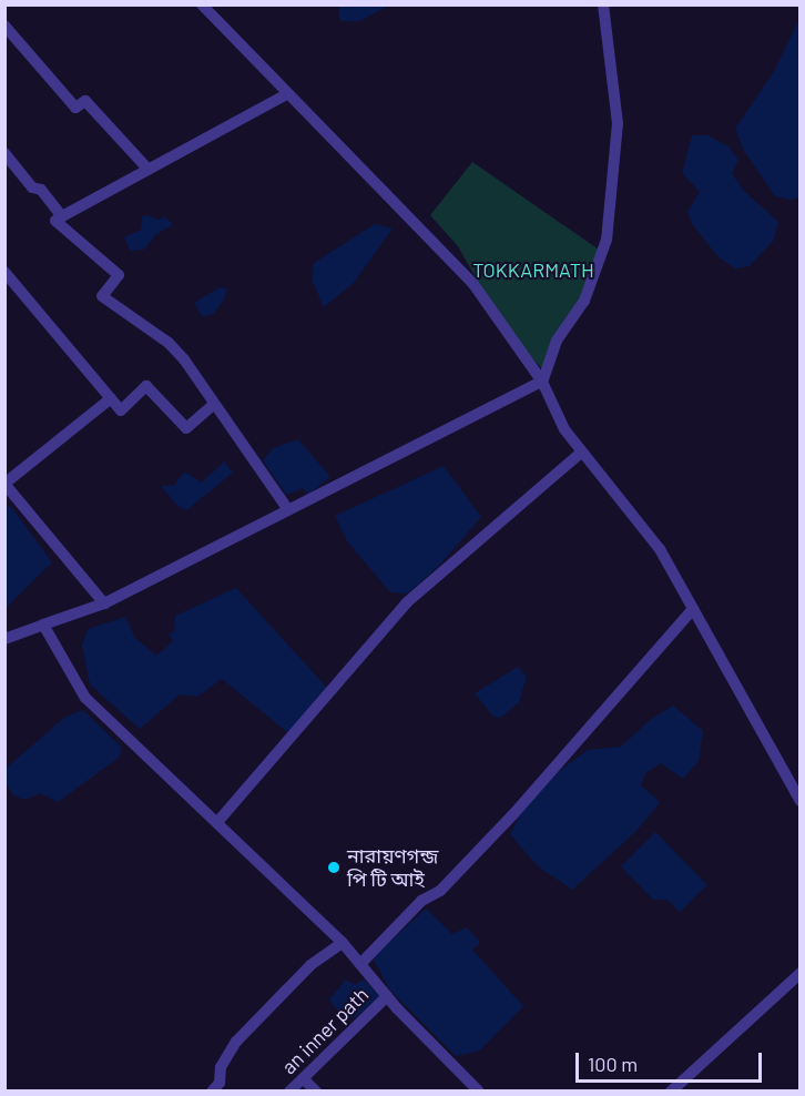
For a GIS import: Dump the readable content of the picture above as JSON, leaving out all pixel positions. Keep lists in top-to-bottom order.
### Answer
{
  "streets": {
    "street": ["an inner path"]
  },
  "parks": ["TOKKARMATH"],
  "places": ["নারায়ণগন্জ পি টি আই"],
  "scale_bar": "100 m"
}
